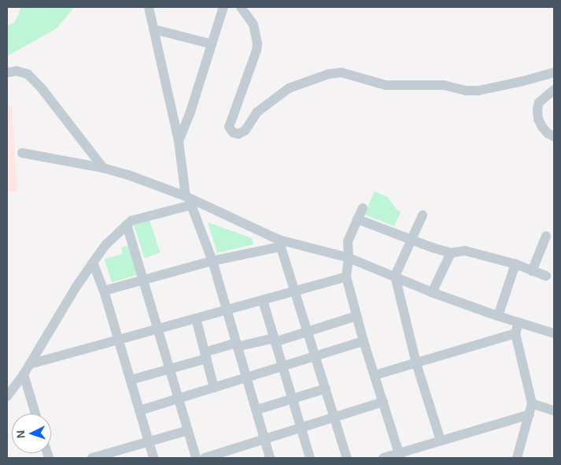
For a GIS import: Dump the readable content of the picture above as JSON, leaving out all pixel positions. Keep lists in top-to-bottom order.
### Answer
{
  "north": "left"
}
